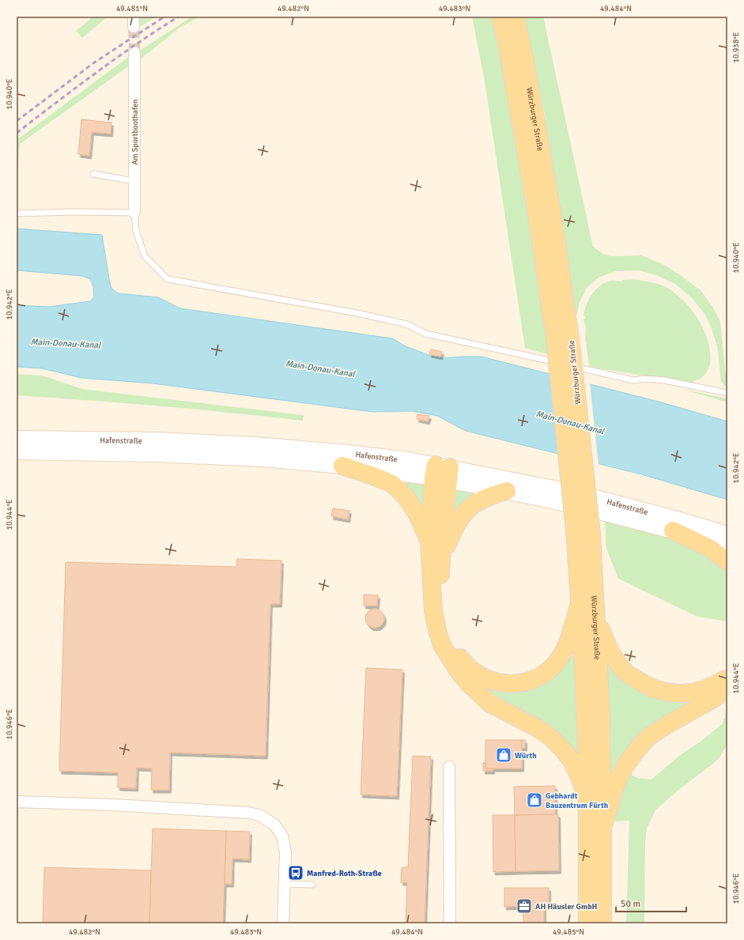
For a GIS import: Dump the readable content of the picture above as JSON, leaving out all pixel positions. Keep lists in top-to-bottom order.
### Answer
{
  "streets": {
    "main road": ["Würzburger Straße", "Hafenstraße"],
    "street": ["Am Sportboothafen"]
  },
  "water": ["Main-Donau-Kanal"],
  "places": {
    "shop": ["Würth", "Gebhardt Bauzentrum Fürth"],
    "bus stop": ["Manfred-Roth-Straße"],
    "office": ["AH Häusler GmbH"]
  },
  "scale_bar": "50 m",
  "coordinates": [
    "49.481°N",
    "49.482°N",
    "49.483°N",
    "49.484°N",
    "10.938°E",
    "10.940°E",
    "10.942°E",
    "10.944°E",
    "10.946°E",
    "49.485°N"
  ]
}
